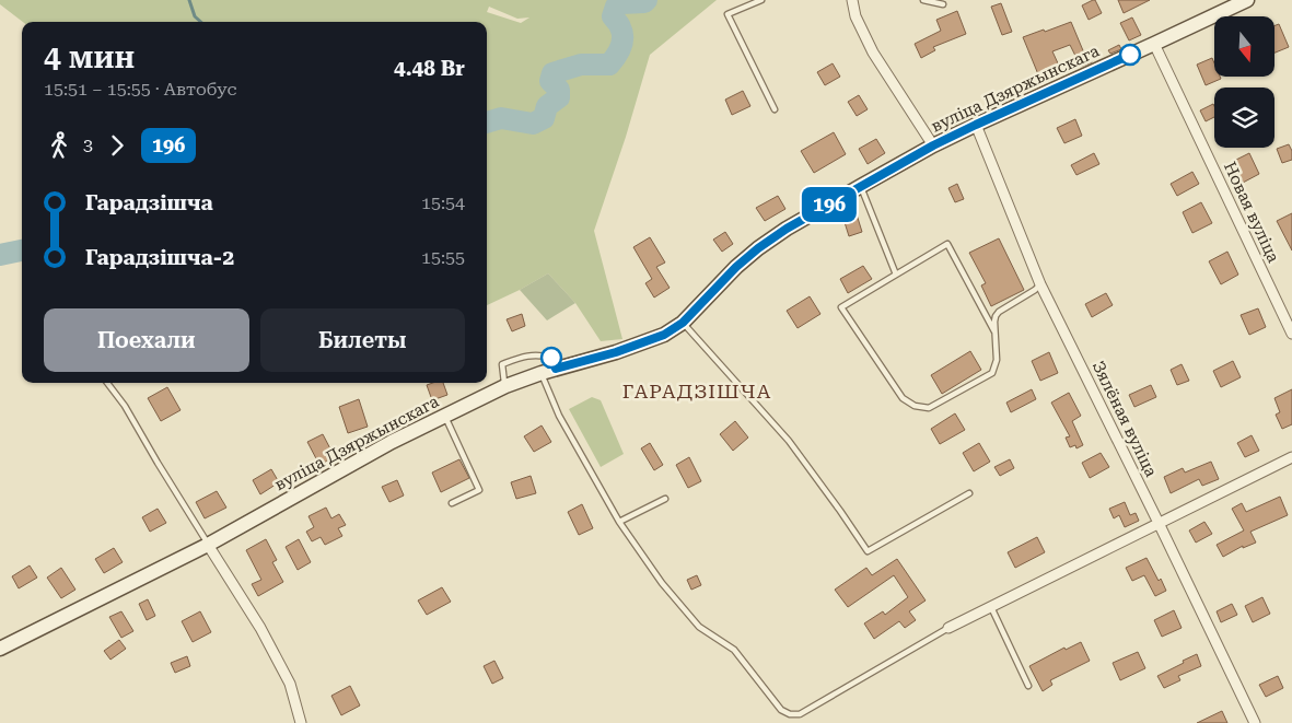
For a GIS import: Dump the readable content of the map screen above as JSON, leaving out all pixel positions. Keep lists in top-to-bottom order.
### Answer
{
  "streets": {
    "street": ["вуліца Дзяржынскага", "Новая вуліца", "Зялёная вуліца"]
  },
  "crossings": [
    ["вуліца Дзяржынскага", "Новая вуліца"],
    ["вуліца Дзяржынскага", "Зялёная вуліца"]
  ],
  "districts": ["ГАРАДЗІШЧА"],
  "lines": ["bus line 196"],
  "north": "bottom",
  "page": {
    "on_map": "196",
    "heading": ["4 мин", "15:51 – 15:55 · Автобус", "4.48 Br"],
    "legs": ["3", "196"],
    "list": [
      {
        "name": "Гарадзішча",
        "value": "15:54"
      },
      {
        "name": "Гарадзішча-2",
        "value": "15:55"
      }
    ],
    "buttons": ["Поехали", "Билеты"]
  }
}
